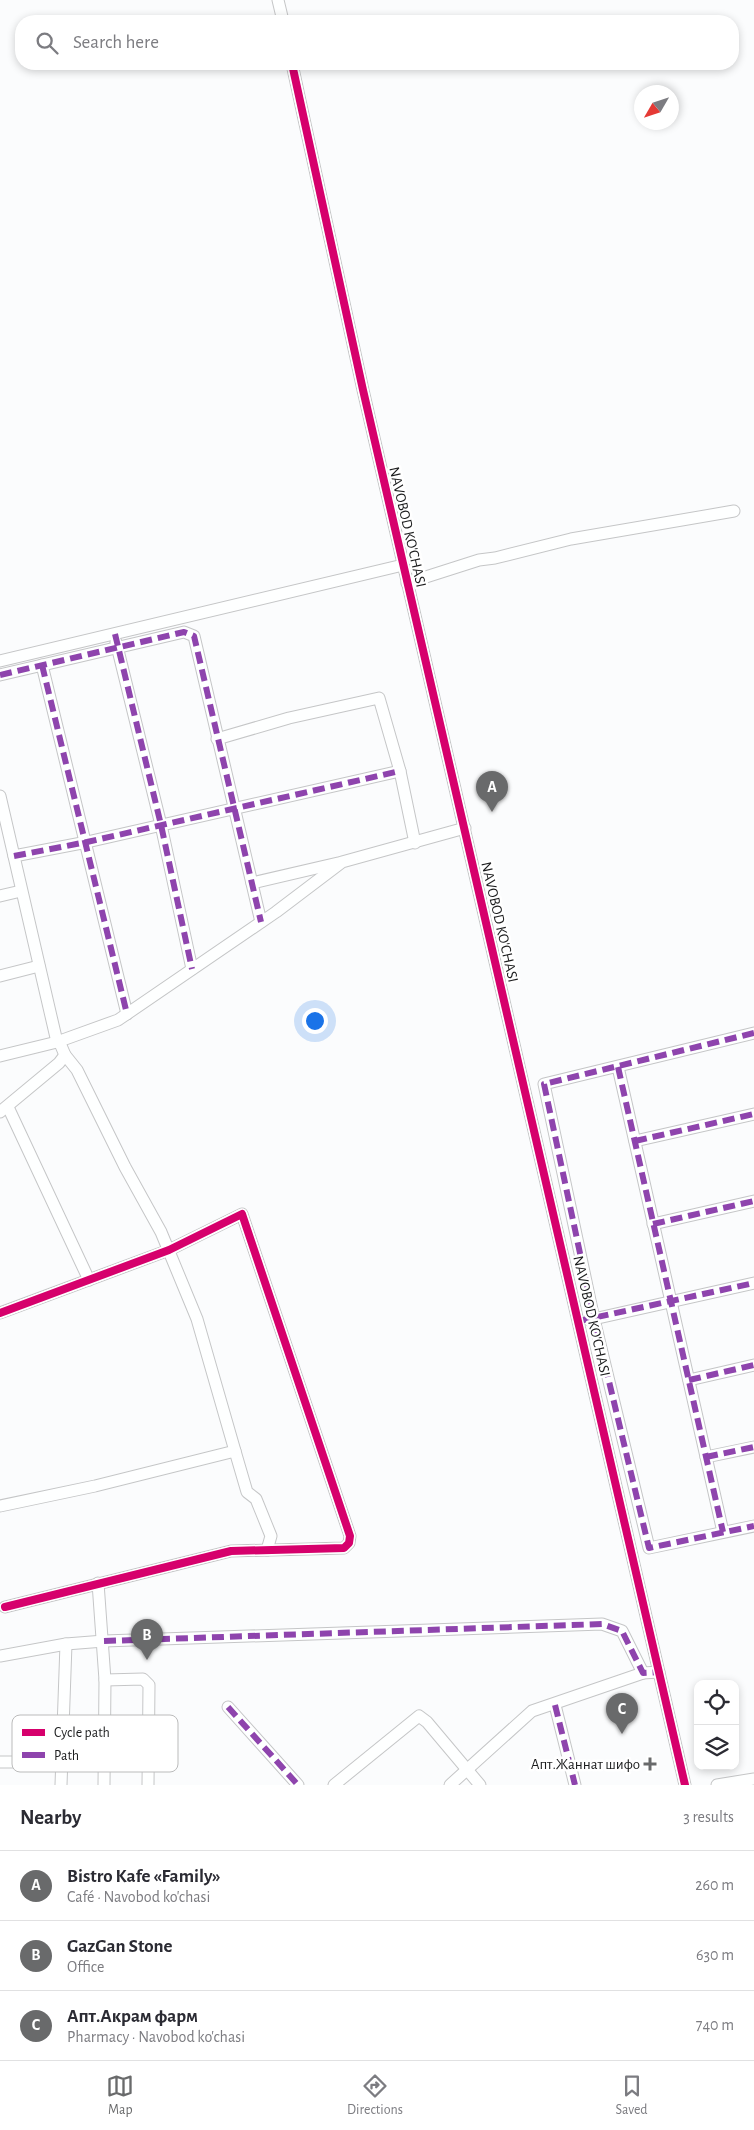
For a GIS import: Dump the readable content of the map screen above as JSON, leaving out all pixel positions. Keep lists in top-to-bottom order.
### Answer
{
  "streets": {
    "street": ["NAVOBOD KO'CHASI"]
  },
  "places": {
    "health": ["Апт.Жаннат шифо"]
  },
  "legend": ["Cycle path", "Path"],
  "north": "bottom left",
  "page": {
    "search": "Search here",
    "pins": ["A", "B", "C"],
    "heading": ["Nearby", "3 results"],
    "list": [
      {
        "mark": "A",
        "name": "Bistro Kafe «Family»",
        "note": "Café · Navobod ko'chasi",
        "value": "260 m"
      },
      {
        "mark": "B",
        "name": "GazGan Stone",
        "note": "Office",
        "value": "630 m"
      },
      {
        "mark": "C",
        "name": "Апт.Акрам фарм",
        "note": "Pharmacy · Navobod ko'chasi",
        "value": "740 m"
      }
    ],
    "nav": ["Map", "Directions", "Saved"]
  }
}
